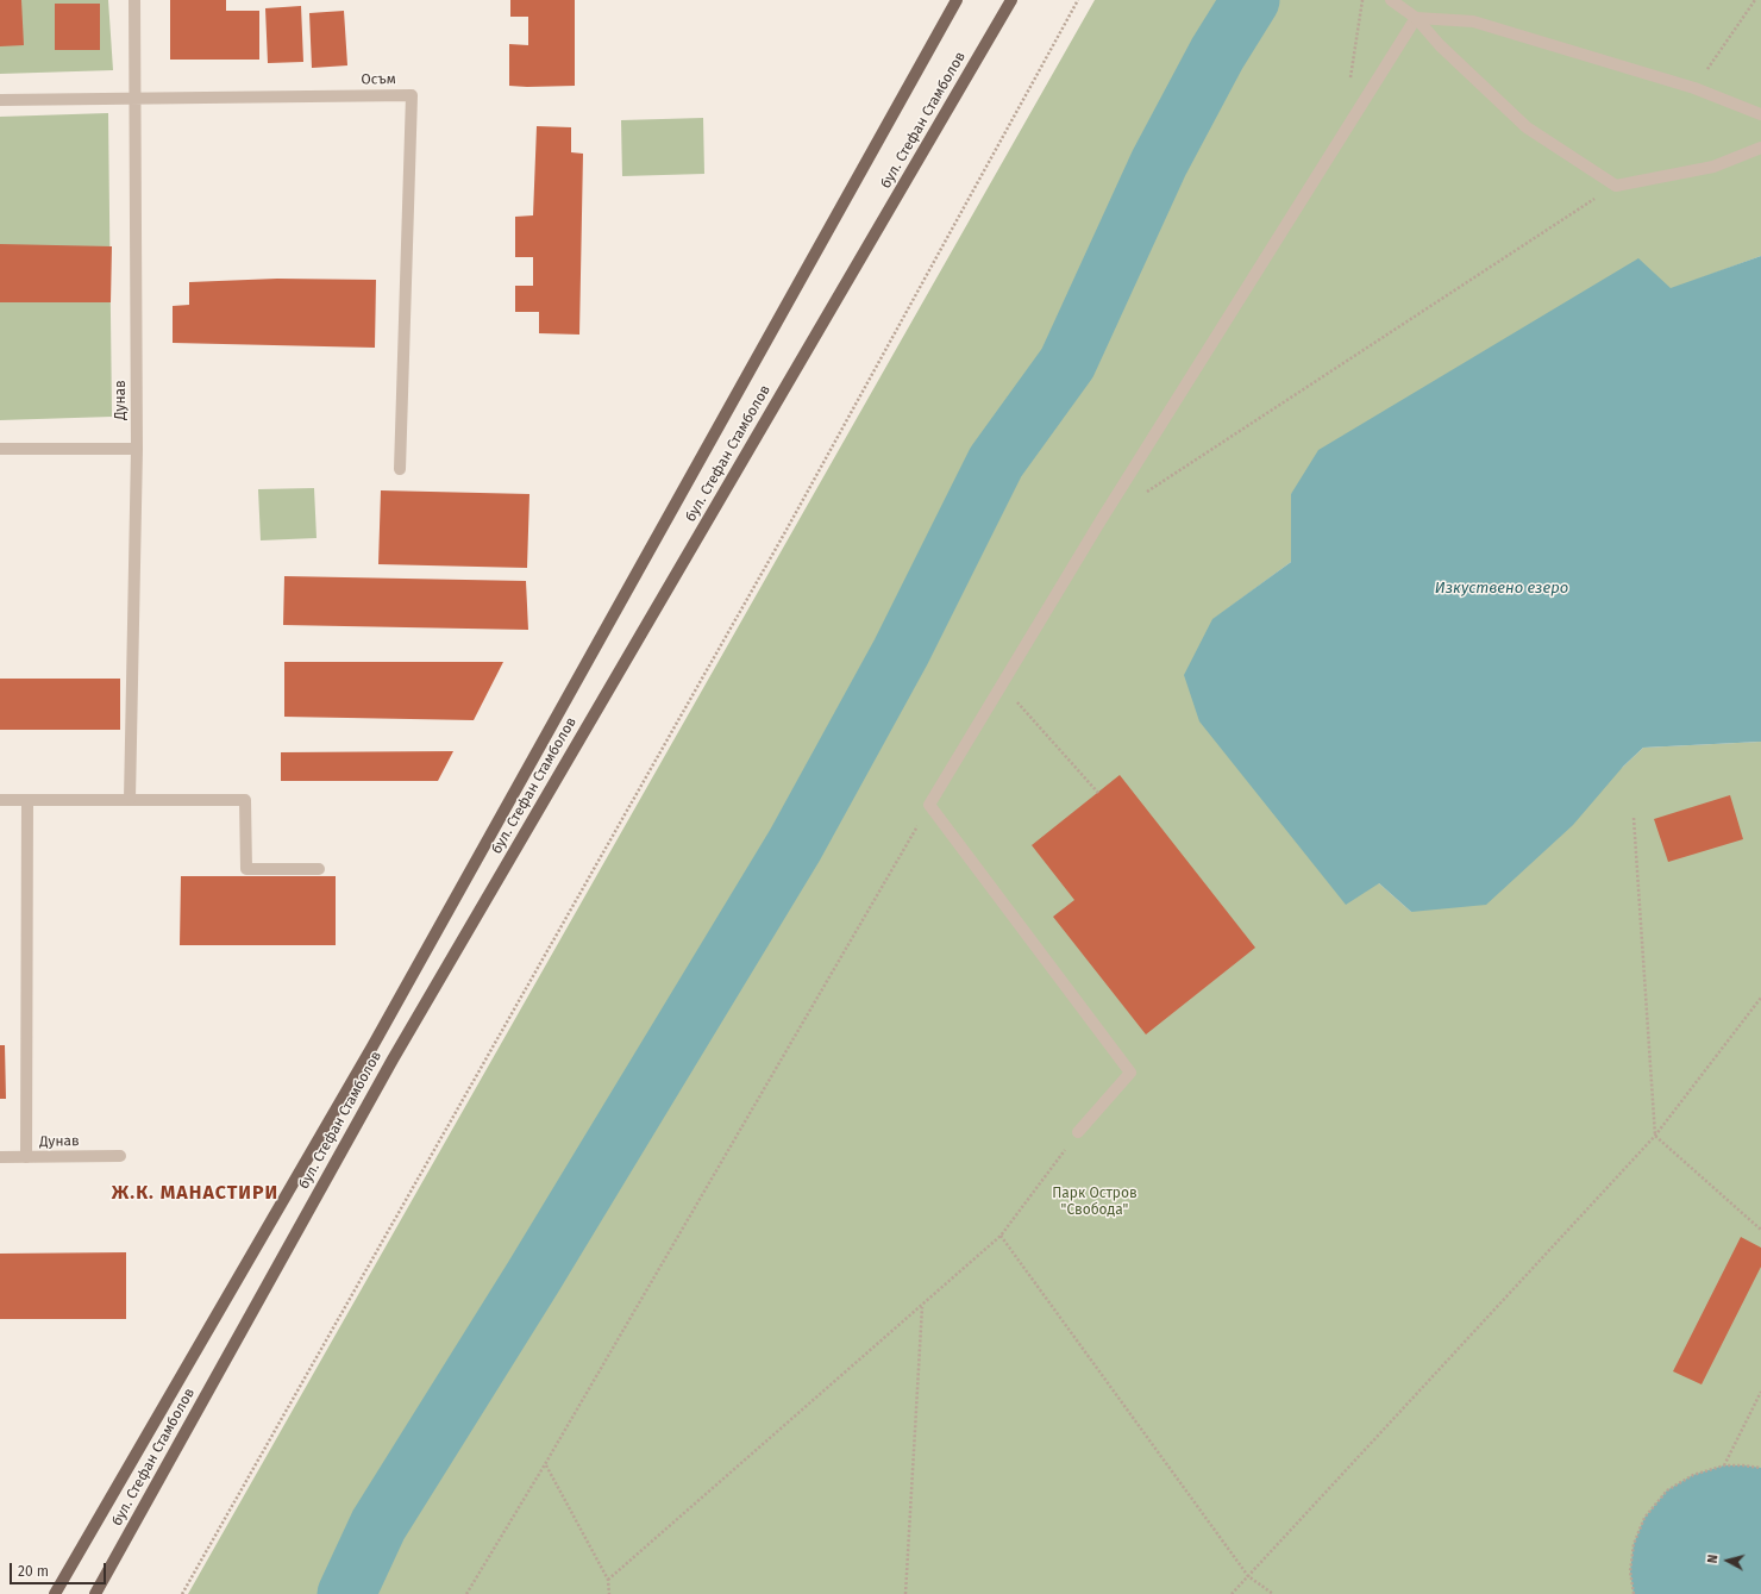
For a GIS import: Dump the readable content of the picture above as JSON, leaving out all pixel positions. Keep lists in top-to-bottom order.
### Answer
{
  "streets": {
    "main road": ["бул. Стефан Стамболов"],
    "street": ["Осъм", "Дунав"]
  },
  "crossings": [
    ["Осъм", "Дунав"]
  ],
  "districts": ["Ж.К. МАНАСТИРИ"],
  "water": ["Изкуствено езеро"],
  "parks": ["Парк Остров \"Свобода\""],
  "scale_bar": "20 m",
  "north": "left"
}
